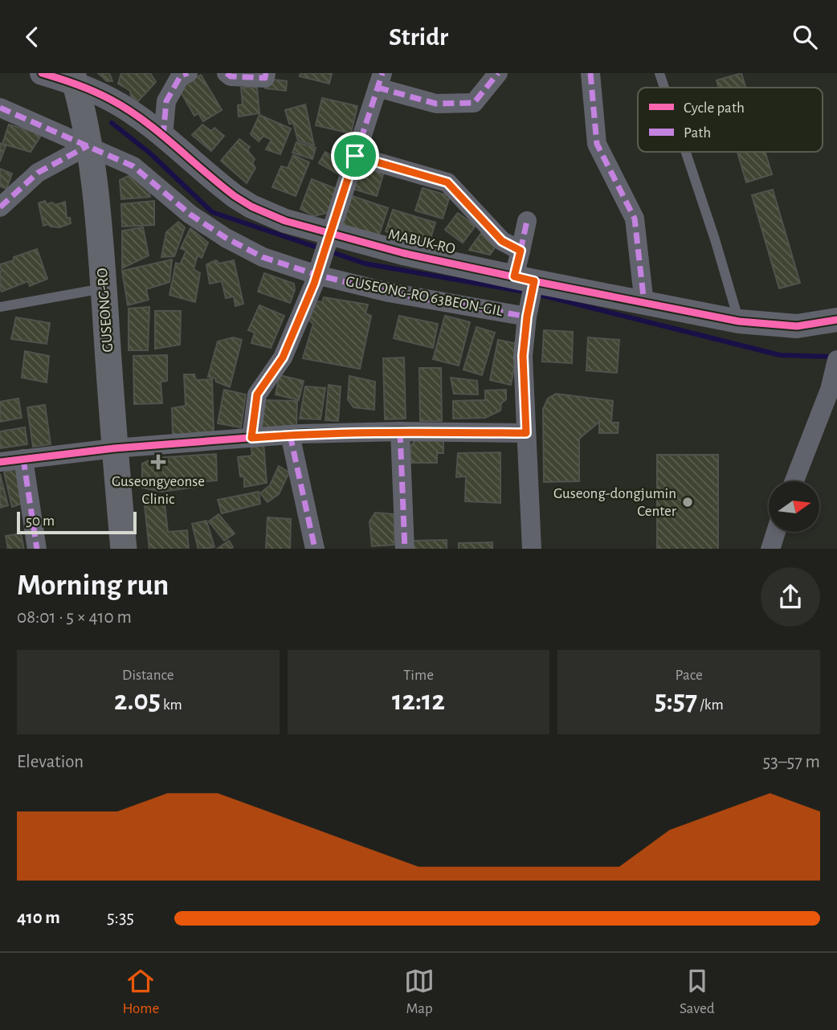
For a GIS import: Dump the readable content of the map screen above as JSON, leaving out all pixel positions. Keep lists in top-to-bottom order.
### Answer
{
  "streets": {
    "main road": ["GUSEONG-RO"],
    "street": ["MABUK-RO", "GUSEONG-RO 63BEON-GIL"]
  },
  "crossings": [
    ["MABUK-RO", "GUSEONG-RO"],
    ["GUSEONG-RO 63BEON-GIL", "GUSEONG-RO"]
  ],
  "places": {
    "health": ["Guseongyeonse Clinic"],
    "other": ["Guseong-dongjumin Center"]
  },
  "legend": ["Cycle path", "Path"],
  "scale_bar": "50 m",
  "north": "right",
  "page": {
    "header": "Stridr",
    "scale": "50 m",
    "heading": ["Morning run", "08:01 · 5 × 410 m"],
    "stats": [
      ["Distance", "2.05 km"],
      ["Time", "12:12"],
      ["Pace", "5:57 /km"]
    ],
    "chart": ["Elevation", "53–57 m"],
    "list": [
      {
        "name": "410 m",
        "note": "5:35"
      }
    ],
    "tabs": ["Home", "Map", "Saved"]
  }
}
